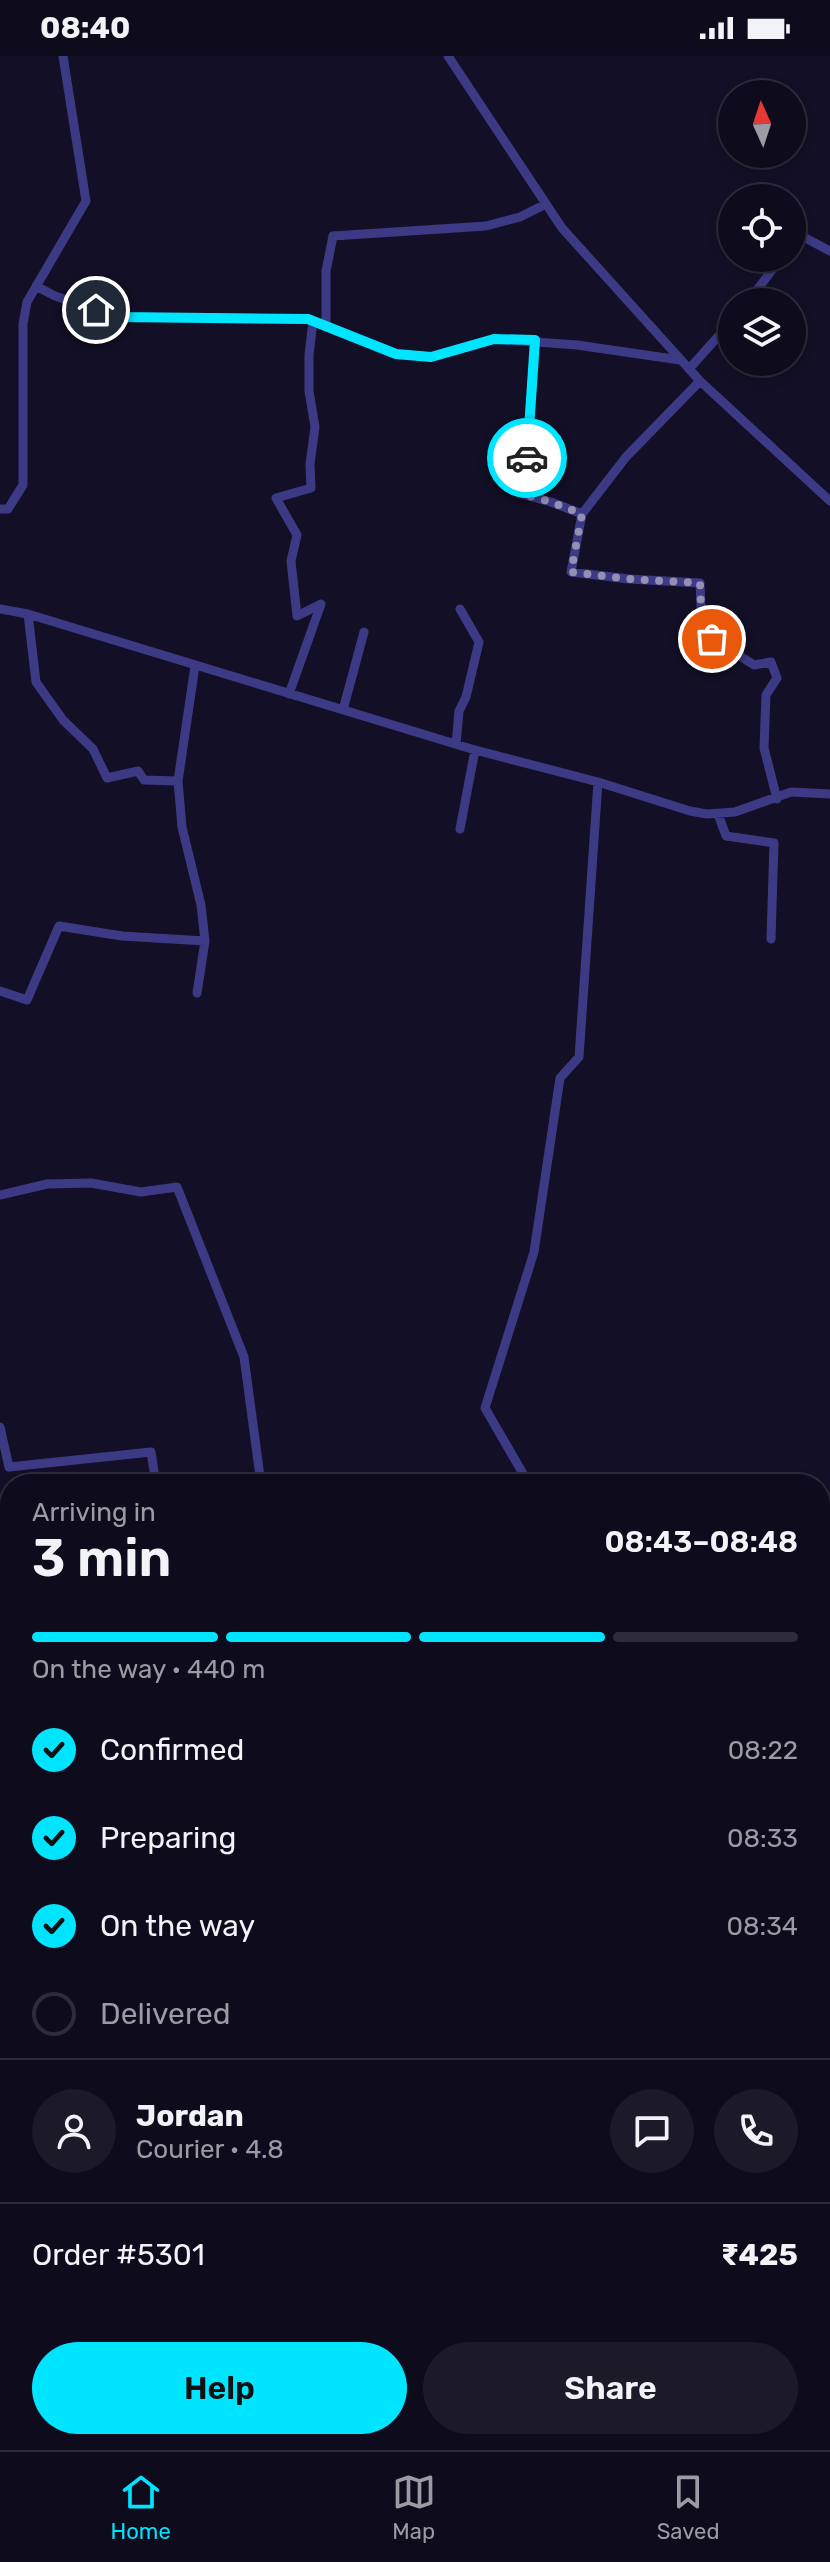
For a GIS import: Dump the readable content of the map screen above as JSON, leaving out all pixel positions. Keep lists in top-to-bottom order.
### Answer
{
  "north": "top",
  "page": {
    "status": "08:40",
    "heading": ["3 min", "Arriving in", "08:43–08:48"],
    "panel": [
      "Jordan",
      "Courier · 4.8",
      "Order #5301",
      "₹425"
    ],
    "bar": "On the way · 440 m",
    "list": [
      ["Confirmed", "08:22"],
      ["Preparing", "08:33"],
      ["On the way", "08:34"],
      "Delivered"
    ],
    "buttons": ["Help", "Share"],
    "tabs": ["Home", "Map", "Saved"]
  }
}
